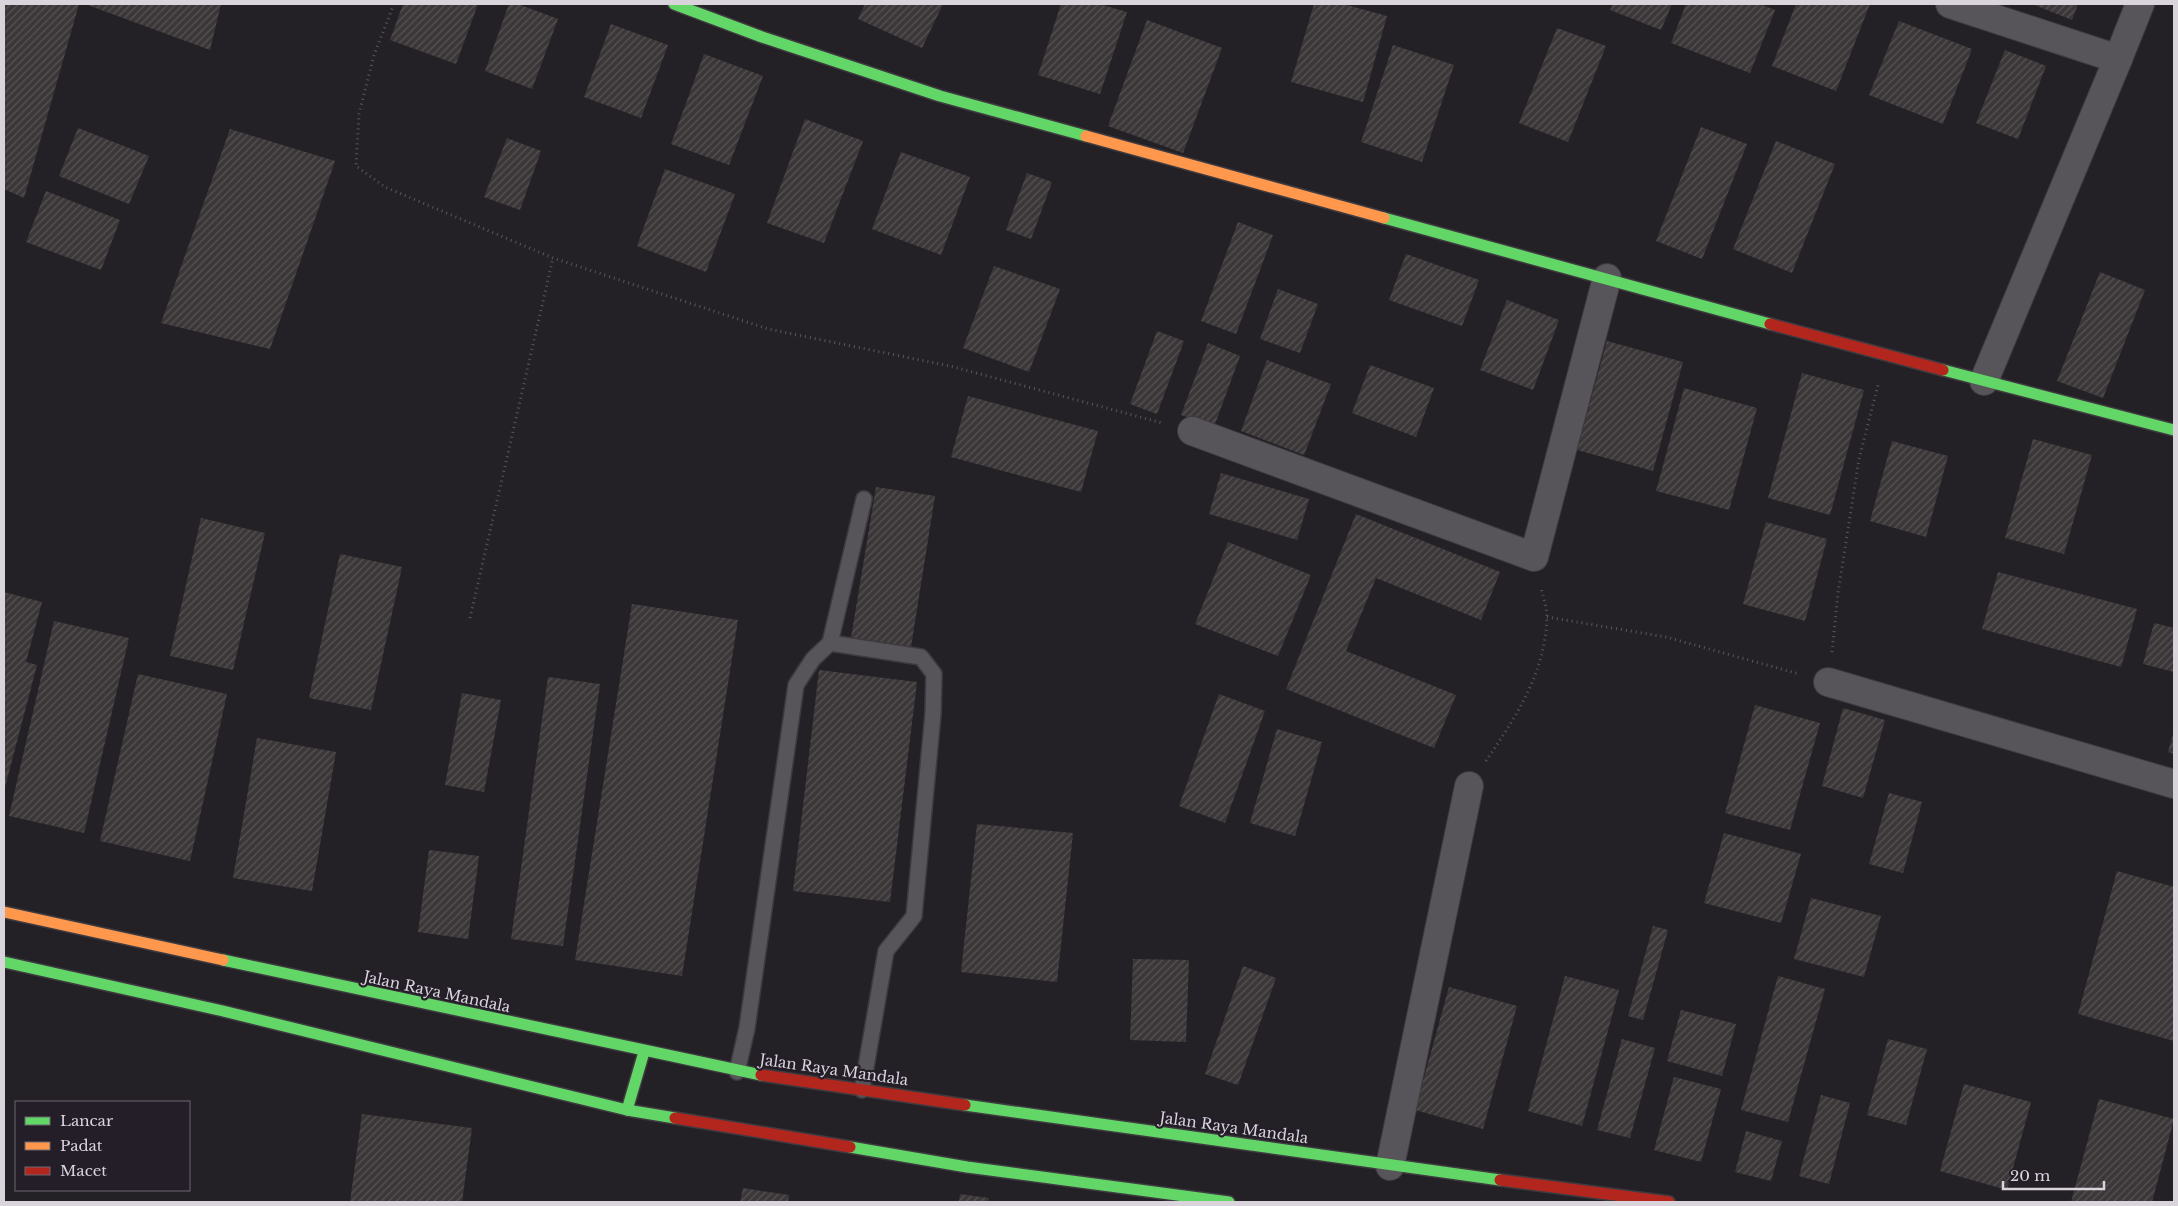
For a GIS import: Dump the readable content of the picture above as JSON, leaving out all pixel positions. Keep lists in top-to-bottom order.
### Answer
{
  "streets": {
    "main road": ["Jalan Raya Mandala"]
  },
  "legend": ["Lancar", "Padat", "Macet"],
  "scale_bar": "20 m"
}
